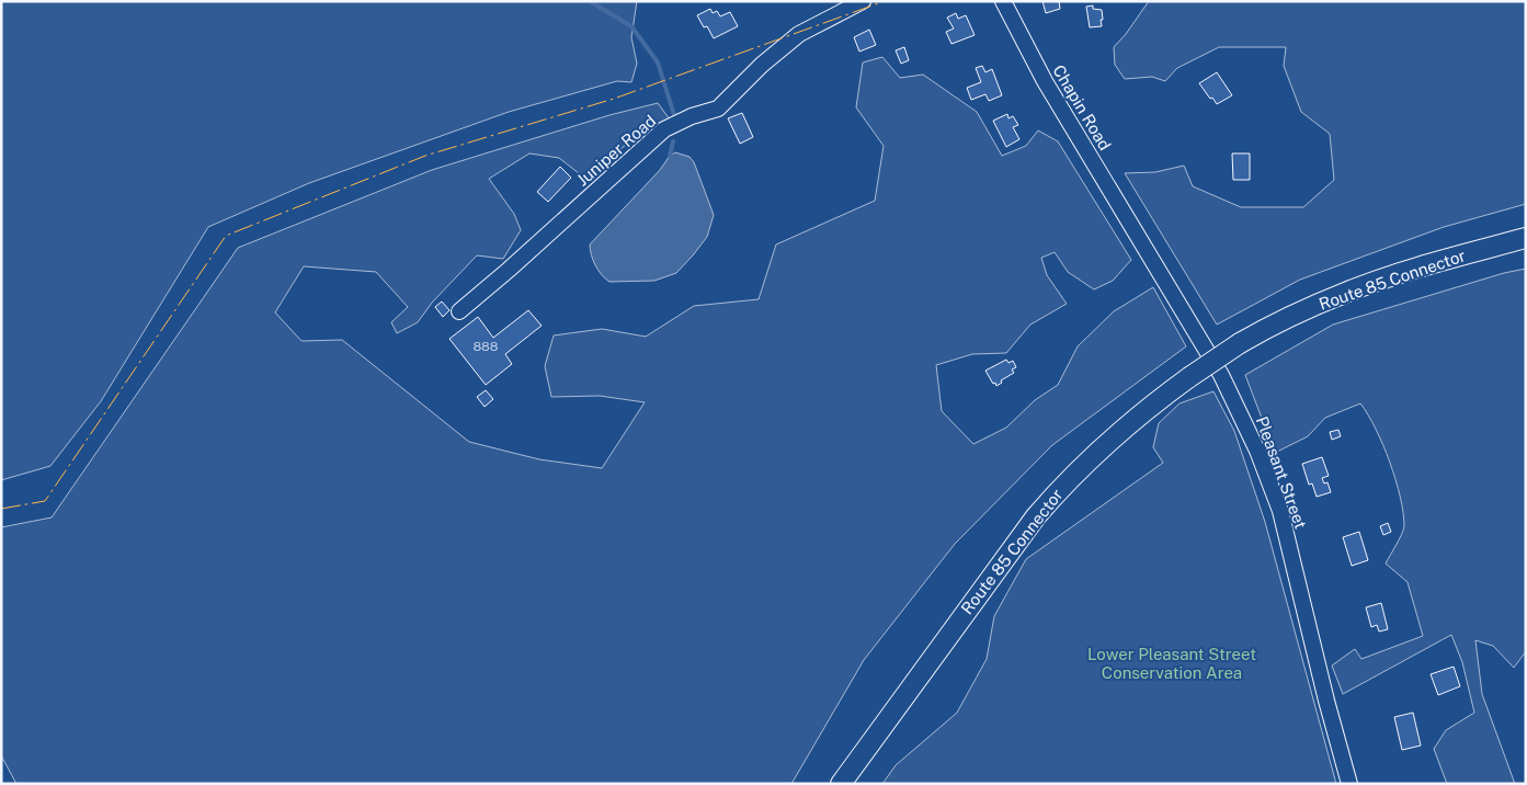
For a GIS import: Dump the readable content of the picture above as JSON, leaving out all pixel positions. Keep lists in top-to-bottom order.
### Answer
{
  "streets": {
    "main road": ["Route 85 Connector"],
    "street": ["Chapin Road", "Juniper Road", "Pleasant Street"]
  },
  "crossings": [
    ["Chapin Road", "Pleasant Street"]
  ],
  "parks": ["Lower Pleasant Street Conservation Area"],
  "house_numbers": ["888"]
}
